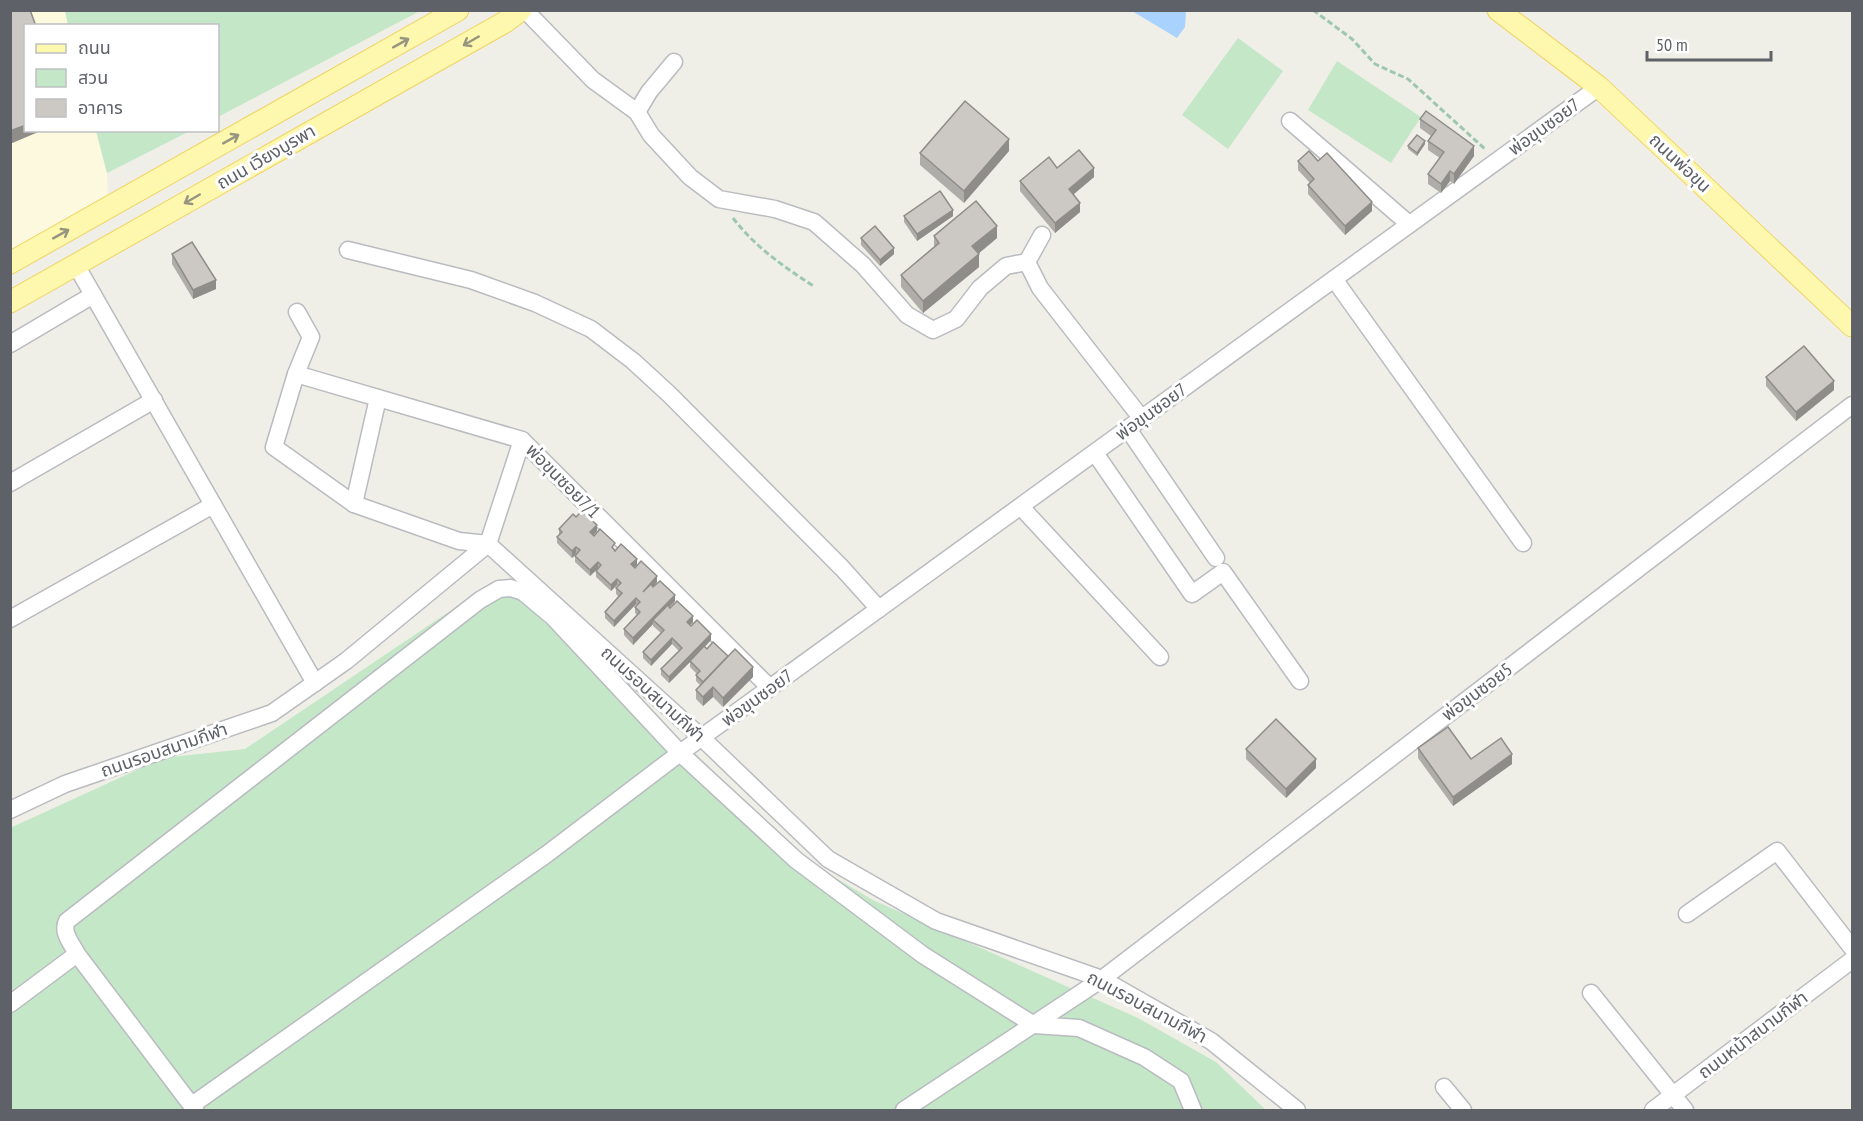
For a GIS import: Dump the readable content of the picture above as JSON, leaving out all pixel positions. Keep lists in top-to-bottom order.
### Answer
{
  "streets": {
    "main road": ["ถนน เวียงบูรพา", "ถนนพ่อขุน"],
    "street": [
      "พ่อขุนซอย7",
      "พ่อขุนซอย7/1",
      "พ่อขุนซอย5",
      "ถนนรอบสนามกีฬา",
      "ถนนหน้าสนามกีฬา"
    ]
  },
  "crossings": [
    ["พ่อขุนซอย7", "ถนนพ่อขุน"],
    ["พ่อขุนซอย7", "พ่อขุนซอย7/1"],
    ["พ่อขุนซอย7", "ถนนรอบสนามกีฬา"],
    ["พ่อขุนซอย5", "ถนนรอบสนามกีฬา"]
  ],
  "legend": ["ถนน", "สวน", "อาคาร"],
  "scale_bar": "50 m"
}
